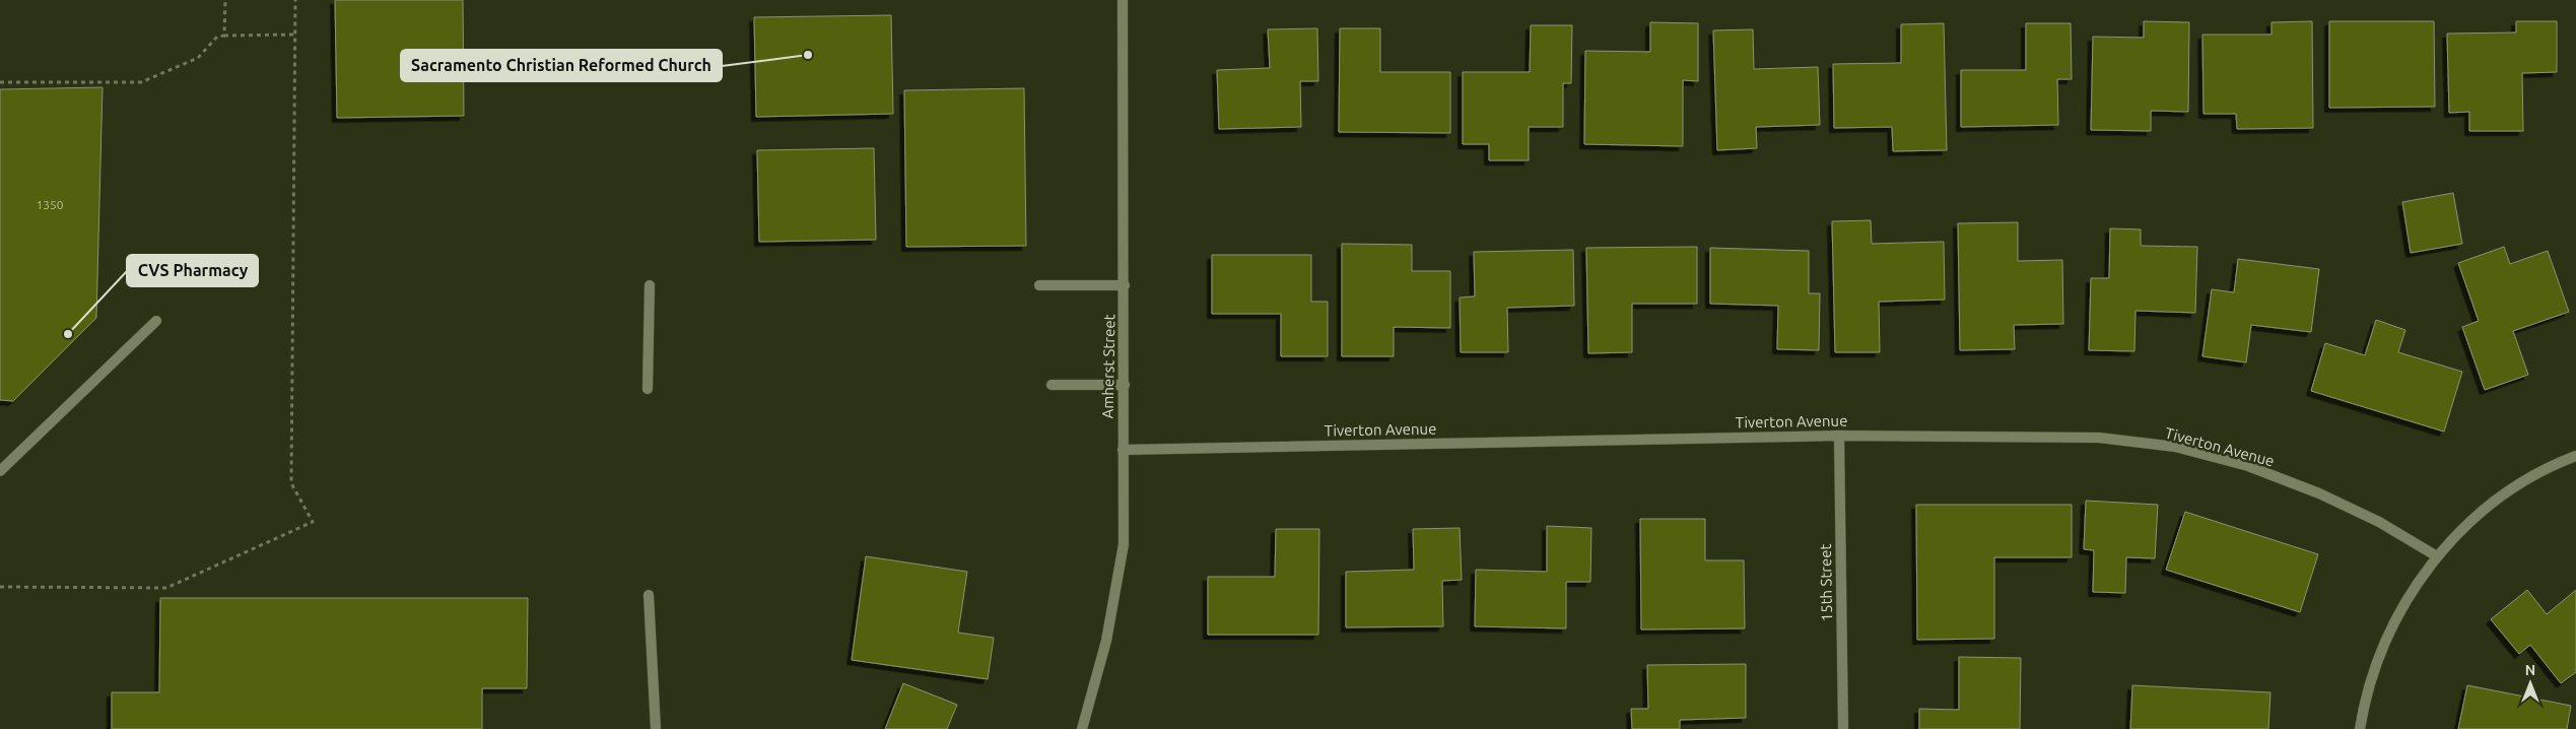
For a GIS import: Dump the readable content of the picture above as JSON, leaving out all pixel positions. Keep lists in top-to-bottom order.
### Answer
{
  "streets": {
    "street": ["Amherst Street", "Tiverton Avenue", "15th Street"]
  },
  "crossings": [
    ["Amherst Street", "Tiverton Avenue"],
    ["Tiverton Avenue", "15th Street"]
  ],
  "places": ["Sacramento Christian Reformed Church", "CVS Pharmacy"],
  "house_numbers": ["1350"],
  "north": "top"
}
